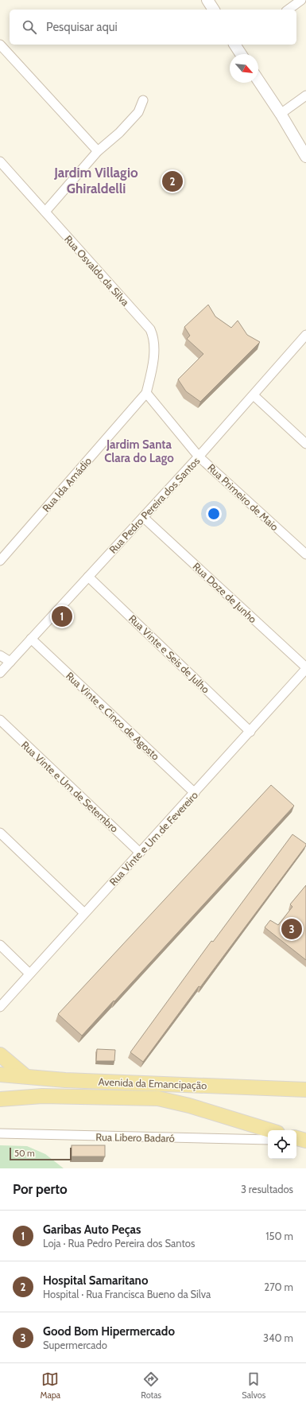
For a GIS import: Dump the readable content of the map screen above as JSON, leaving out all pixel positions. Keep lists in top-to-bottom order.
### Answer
{
  "streets": {
    "main road": ["Avenida da Emancipação"],
    "street": [
      "Rua Osvaldo da Silva",
      "Rua Ida Amádio",
      "Rua Primeiro de Maio",
      "Rua Pedro Pereira dos Santos",
      "Rua Doze de Junho",
      "Rua Vinte e Seis de Julho",
      "Rua Vinte e Cinco de Agosto",
      "Rua Vinte e Um de Setembro",
      "Rua Vinte e Um de Fevereiro",
      "Rua Libero Badaró"
    ]
  },
  "crossings": [
    ["Rua Osvaldo da Silva", "Rua Ida Amádio"],
    ["Rua Osvaldo da Silva", "Rua Primeiro de Maio"],
    ["Rua Ida Amádio", "Rua Primeiro de Maio"],
    ["Rua Primeiro de Maio", "Rua Pedro Pereira dos Santos"],
    ["Rua Pedro Pereira dos Santos", "Rua Doze de Junho"],
    ["Rua Pedro Pereira dos Santos", "Rua Vinte e Seis de Julho"],
    ["Rua Pedro Pereira dos Santos", "Rua Vinte e Cinco de Agosto"],
    ["Rua Doze de Junho", "Rua Vinte e Um de Fevereiro"],
    ["Rua Vinte e Seis de Julho", "Rua Vinte e Um de Fevereiro"],
    ["Rua Vinte e Cinco de Agosto", "Rua Vinte e Um de Fevereiro"],
    ["Rua Vinte e Um de Setembro", "Rua Vinte e Um de Fevereiro"]
  ],
  "districts": ["Jardim Villagio Ghiraldelli", "Jardim Santa Clara do Lago"],
  "scale_bar": "50 m",
  "north": "bottom right",
  "page": {
    "search": "Pesquisar aqui",
    "pins": ["2", "1", "3"],
    "scale": "50 m",
    "heading": ["Por perto", "3 resultados"],
    "list": [
      {
        "mark": "1",
        "name": "Garibas Auto Peças",
        "note": "Loja · Rua Pedro Pereira dos Santos",
        "value": "150 m"
      },
      {
        "mark": "2",
        "name": "Hospital Samaritano",
        "note": "Hospital · Rua Francisca Bueno da Silva",
        "value": "270 m"
      },
      {
        "mark": "3",
        "name": "Good Bom Hipermercado",
        "note": "Supermercado",
        "value": "340 m"
      }
    ],
    "nav": ["Mapa", "Rotas", "Salvos"]
  }
}
